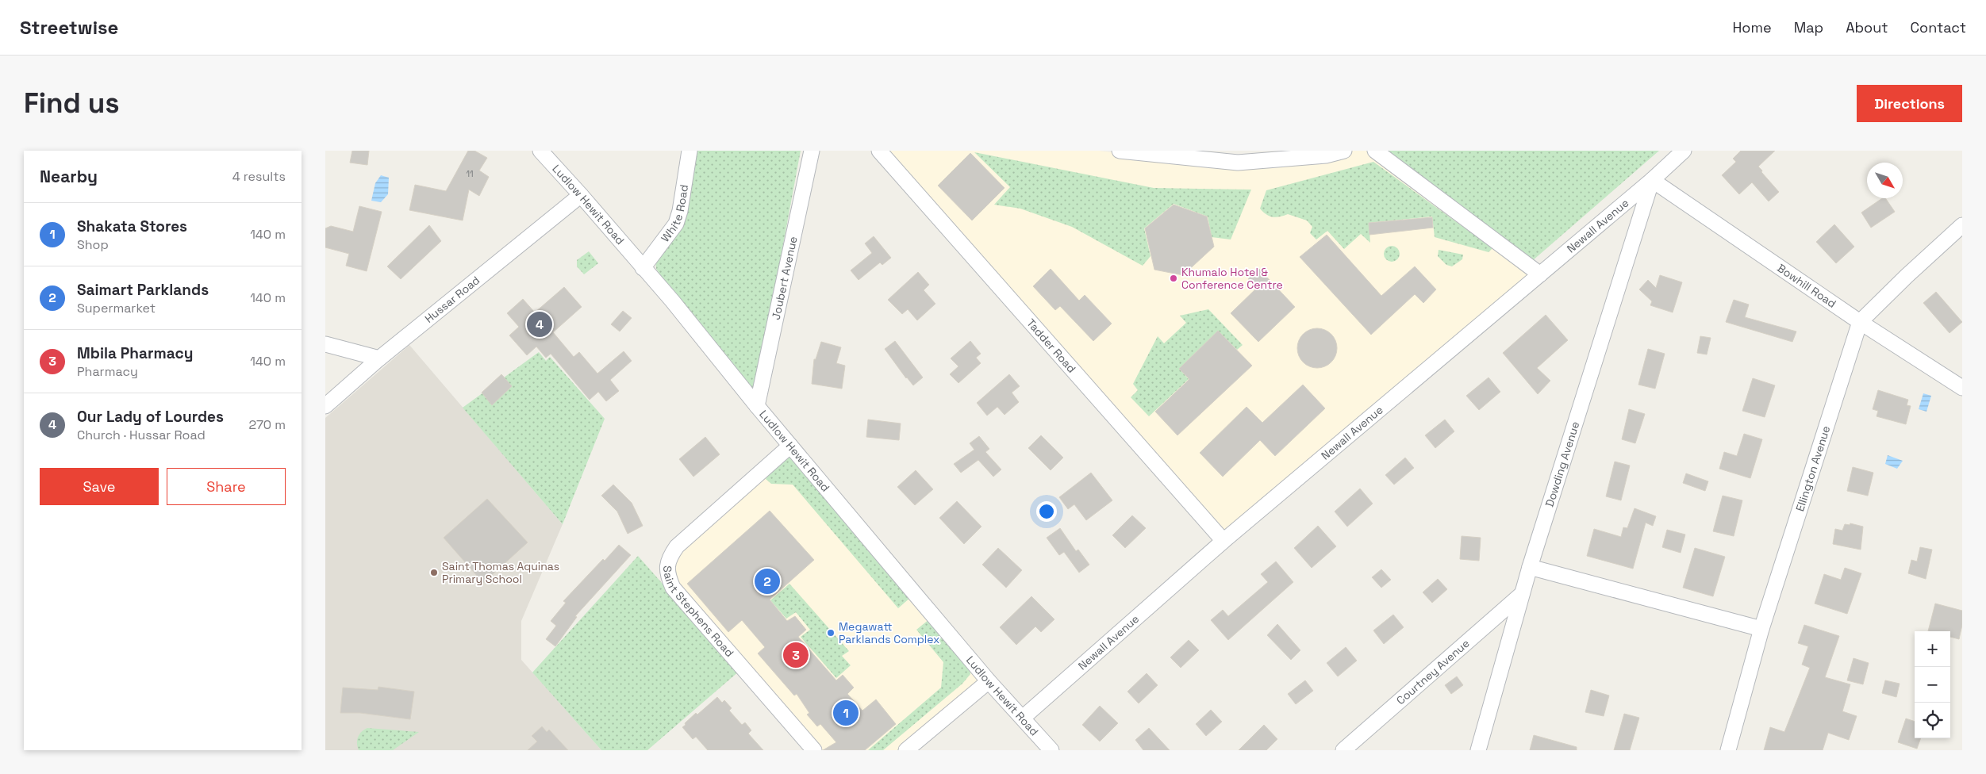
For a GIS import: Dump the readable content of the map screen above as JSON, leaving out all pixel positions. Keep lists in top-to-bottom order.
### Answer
{
  "streets": {
    "street": [
      "Ludlow Hewit Road",
      "White Road",
      "Newall Avenue",
      "Joubert Avenue",
      "Bowhill Road",
      "Hussar Road",
      "Tadder Road",
      "Dowding Avenue",
      "Ellington Avenue",
      "Saint Stephens Road",
      "Courtney Avenue"
    ]
  },
  "crossings": [
    ["Ludlow Hewit Road", "White Road"],
    ["Ludlow Hewit Road", "Newall Avenue"],
    ["Ludlow Hewit Road", "Joubert Avenue"],
    ["Ludlow Hewit Road", "Hussar Road"],
    ["Ludlow Hewit Road", "Saint Stephens Road"],
    ["Newall Avenue", "Bowhill Road"],
    ["Newall Avenue", "Tadder Road"],
    ["Newall Avenue", "Dowding Avenue"],
    ["Bowhill Road", "Dowding Avenue"],
    ["Bowhill Road", "Ellington Avenue"],
    ["Dowding Avenue", "Courtney Avenue"]
  ],
  "places": ["Khumalo Hotel & Conference Centre", "Saint Thomas Aquinas Primary School", "Megawatt Parklands Complex"],
  "house_numbers": ["11"],
  "north": "bottom right",
  "page": {
    "header": "Streetwise",
    "nav": [
      "Home",
      "Map",
      "About",
      "Contact"
    ],
    "buttons": [
      "Directions",
      ["Save", "Share"]
    ],
    "title": "Find us",
    "heading": ["Nearby", "4 results"],
    "list": [
      {
        "mark": "1",
        "name": "Shakata Stores",
        "note": "Shop",
        "value": "140 m"
      },
      {
        "mark": "2",
        "name": "Saimart Parklands",
        "note": "Supermarket",
        "value": "140 m"
      },
      {
        "mark": "3",
        "name": "Mbila Pharmacy",
        "note": "Pharmacy",
        "value": "140 m"
      },
      {
        "mark": "4",
        "name": "Our Lady of Lourdes",
        "note": "Church · Hussar Road",
        "value": "270 m"
      }
    ],
    "pins": [
      "4",
      "2",
      "3",
      "1"
    ],
    "map_buttons": ["+", "−"]
  }
}
